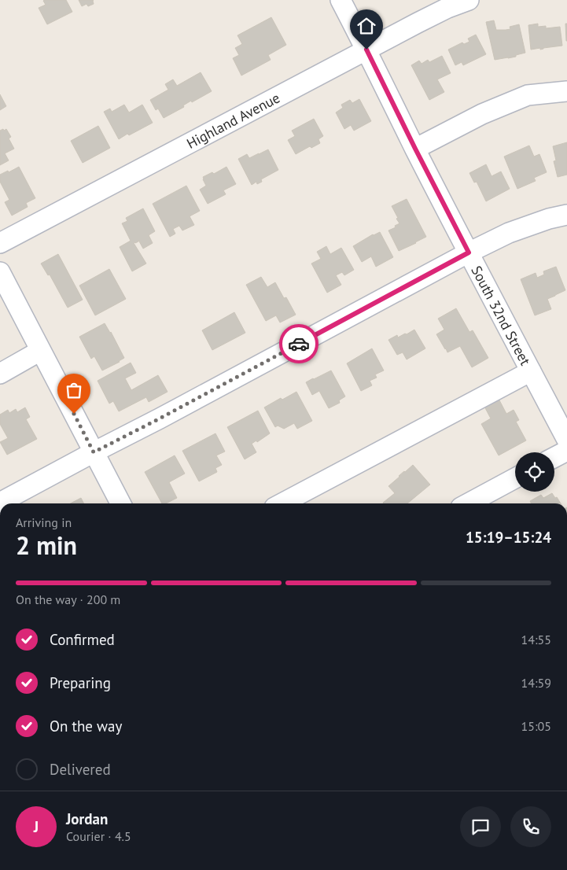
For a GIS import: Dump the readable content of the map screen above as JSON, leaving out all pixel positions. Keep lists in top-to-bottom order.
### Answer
{
  "streets": {
    "street": ["Highland Avenue", "South 32nd Street"]
  },
  "crossings": [
    ["Highland Avenue", "South 32nd Street"]
  ],
  "page": {
    "heading": ["2 min", "Arriving in", "15:19–15:24"],
    "panel": ["Jordan", "Courier · 4.5"],
    "bar": "On the way · 200 m",
    "list": [
      ["Confirmed", "14:55"],
      ["Preparing", "14:59"],
      ["On the way", "15:05"],
      "Delivered"
    ],
    "round": "J"
  }
}
